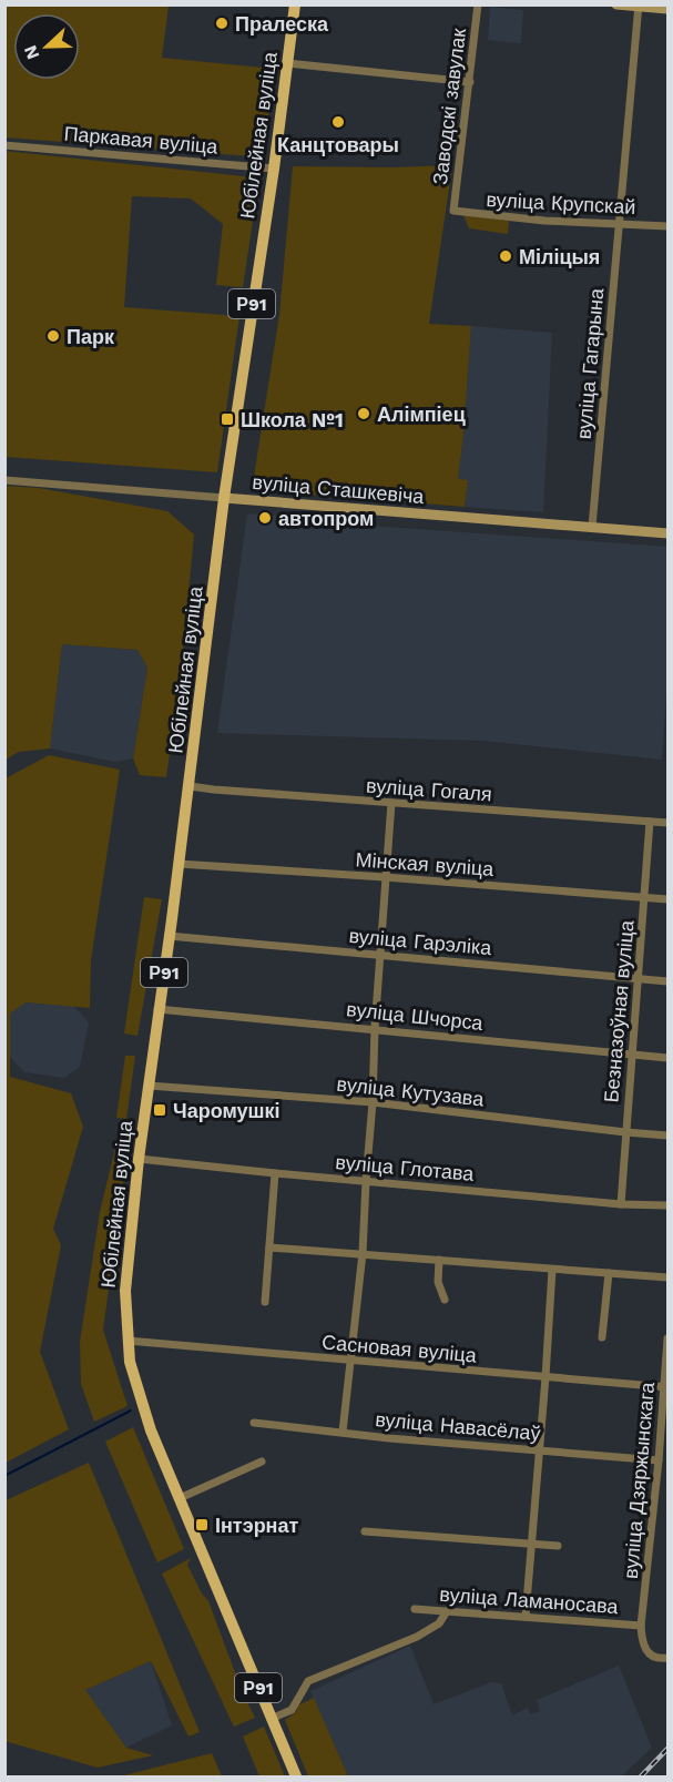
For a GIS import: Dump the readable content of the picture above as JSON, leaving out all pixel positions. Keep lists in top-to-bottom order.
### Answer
{
  "streets": {
    "main road": ["Юбілейная вуліца", "Р91", "вуліца Сташкевіча"],
    "street": [
      "Заводскі завулак",
      "Паркавая вуліца",
      "вуліца Крупскай",
      "вуліца Гагарына",
      "вуліца Гогаля",
      "Мінская вуліца",
      "вуліца Гарэліка",
      "Безназоўная вуліца",
      "вуліца Шчорса",
      "вуліца Кутузава",
      "вуліца Глотава",
      "Сасновая вуліца",
      "вуліца Навасёлаў",
      "вуліца Дзяржынскага",
      "вуліца Ламаносава"
    ]
  },
  "crossings": [
    ["Заводскі завулак", "вуліца Крупскай"],
    ["Юбілейная вуліца", "Паркавая вуліца"],
    ["Юбілейная вуліца", "Р91"],
    ["Юбілейная вуліца", "вуліца Сташкевіча"],
    ["Юбілейная вуліца", "вуліца Гогаля"],
    ["Юбілейная вуліца", "Мінская вуліца"],
    ["Юбілейная вуліца", "вуліца Гарэліка"],
    ["Юбілейная вуліца", "вуліца Шчорса"],
    ["Юбілейная вуліца", "вуліца Кутузава"],
    ["Юбілейная вуліца", "вуліца Глотава"],
    ["Юбілейная вуліца", "Сасновая вуліца"],
    ["вуліца Крупскай", "вуліца Гагарына"],
    ["Р91", "Сасновая вуліца"],
    ["вуліца Гагарына", "вуліца Сташкевіча"],
    ["вуліца Гогаля", "Безназоўная вуліца"],
    ["Мінская вуліца", "Безназоўная вуліца"],
    ["вуліца Гарэліка", "Безназоўная вуліца"],
    ["Безназоўная вуліца", "вуліца Шчорса"],
    ["Безназоўная вуліца", "вуліца Кутузава"],
    ["Безназоўная вуліца", "вуліца Глотава"],
    ["Сасновая вуліца", "вуліца Дзяржынскага"],
    ["вуліца Навасёлаў", "вуліца Дзяржынскага"],
    ["вуліца Дзяржынскага", "вуліца Ламаносава"]
  ],
  "places": {
    "other": [
      "Пралеска",
      "Канцтовары",
      "Міліцыя",
      "Парк",
      "Алімпіец",
      "автопром"
    ],
    "transit": ["Школа №1", "Чаромушкі", "Інтэрнат"]
  },
  "north": "left"
}
